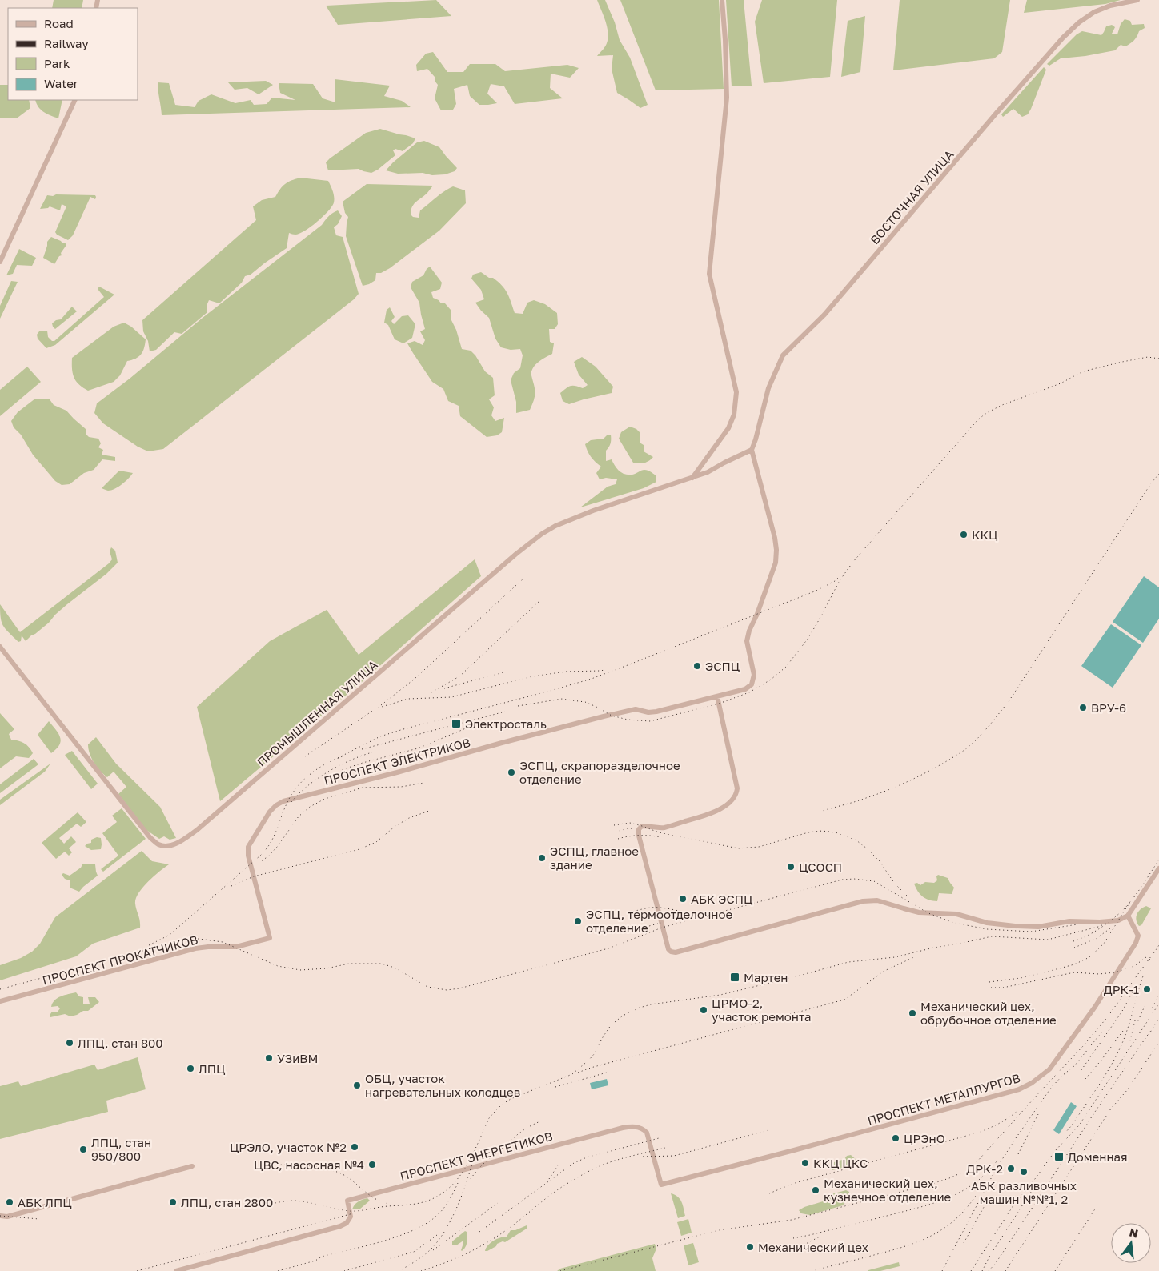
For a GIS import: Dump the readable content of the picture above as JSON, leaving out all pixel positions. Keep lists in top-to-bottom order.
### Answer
{
  "streets": {
    "street": [
      "ВОСТОЧНАЯ УЛИЦА",
      "ПРОМЫШЛЕННАЯ УЛИЦА",
      "ПРОСПЕКТ ЭЛЕКТРИКОВ",
      "ПРОСПЕКТ ПРОКАТЧИКОВ",
      "ПРОСПЕКТ МЕТАЛЛУРГОВ",
      "ПРОСПЕКТ ЭНЕРГЕТИКОВ"
    ]
  },
  "crossings": [
    ["ВОСТОЧНАЯ УЛИЦА", "ПРОМЫШЛЕННАЯ УЛИЦА"],
    ["ВОСТОЧНАЯ УЛИЦА", "ПРОСПЕКТ ЭЛЕКТРИКОВ"],
    ["ПРОМЫШЛЕННАЯ УЛИЦА", "ПРОСПЕКТ ЭЛЕКТРИКОВ"],
    ["ПРОСПЕКТ ЭЛЕКТРИКОВ", "ПРОСПЕКТ ПРОКАТЧИКОВ"],
    ["ПРОСПЕКТ МЕТАЛЛУРГОВ", "ПРОСПЕКТ ЭНЕРГЕТИКОВ"]
  ],
  "places": {
    "other": [
      "ККЦ",
      "ЭСПЦ",
      "ВРУ-6",
      "ЭСПЦ, скрапоразделочное отделение",
      "ЭСПЦ, главное здание",
      "ЦСОСП",
      "АБК ЭСПЦ",
      "ЭСПЦ, термоотделочное отделение",
      "ДРК-1",
      "ЦРМО-2, участок ремонта",
      "Механический цех, обрубочное отделение",
      "ЛПЦ, стан 800",
      "УЗиВМ",
      "ЛПЦ",
      "ОБЦ, участок нагревательных колодцев",
      "ЦРЭнО",
      "ЦРЭлО, участок №2",
      "ЛПЦ, стан 950/800",
      "ККЦ ЦКС",
      "ЦВС, насосная №4",
      "ДРК-2",
      "АБК разливочных машин №№1, 2",
      "Механический цех, кузнечное отделение",
      "АБК ЛПЦ",
      "ЛПЦ, стан 2800",
      "Механический цех"
    ],
    "transit": ["Электросталь", "Мартен", "Доменная"]
  },
  "legend": [
    "Road",
    "Railway",
    "Park",
    "Water"
  ],
  "north": "top"
}
